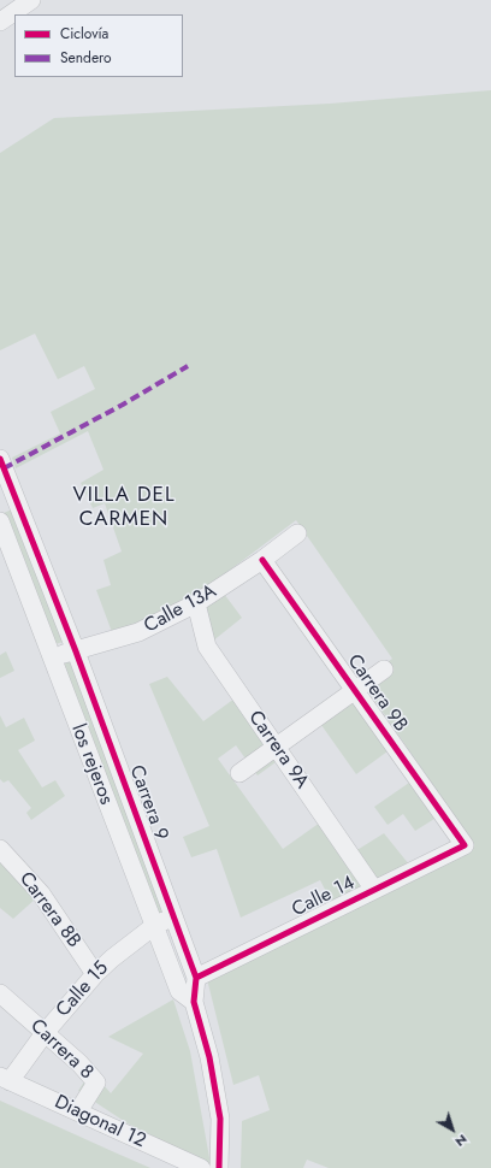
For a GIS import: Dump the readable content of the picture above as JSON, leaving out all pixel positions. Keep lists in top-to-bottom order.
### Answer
{
  "streets": {
    "street": [
      "Calle 13A",
      "Carrera 9B",
      "Carrera 9A",
      "los rejeros",
      "Carrera 9",
      "Calle 14",
      "Carrera 8B",
      "Calle 15",
      "Carrera 8",
      "Diagonal 12"
    ]
  },
  "crossings": [
    ["Calle 13A", "Carrera 9B"],
    ["Calle 13A", "Carrera 9A"],
    ["Calle 13A", "los rejeros"],
    ["Calle 13A", "Carrera 9"],
    ["Carrera 9B", "Calle 14"],
    ["Carrera 9A", "Calle 14"],
    ["los rejeros", "Carrera 9"],
    ["los rejeros", "Calle 15"],
    ["Carrera 9", "Calle 14"],
    ["Carrera 9", "Calle 15"],
    ["Carrera 8B", "Calle 15"],
    ["Calle 15", "Carrera 8"],
    ["Calle 15", "Diagonal 12"],
    ["Carrera 8", "Diagonal 12"]
  ],
  "districts": ["VILLA DEL CARMEN"],
  "legend": ["Ciclovía", "Sendero"],
  "north": "bottom right"
}
